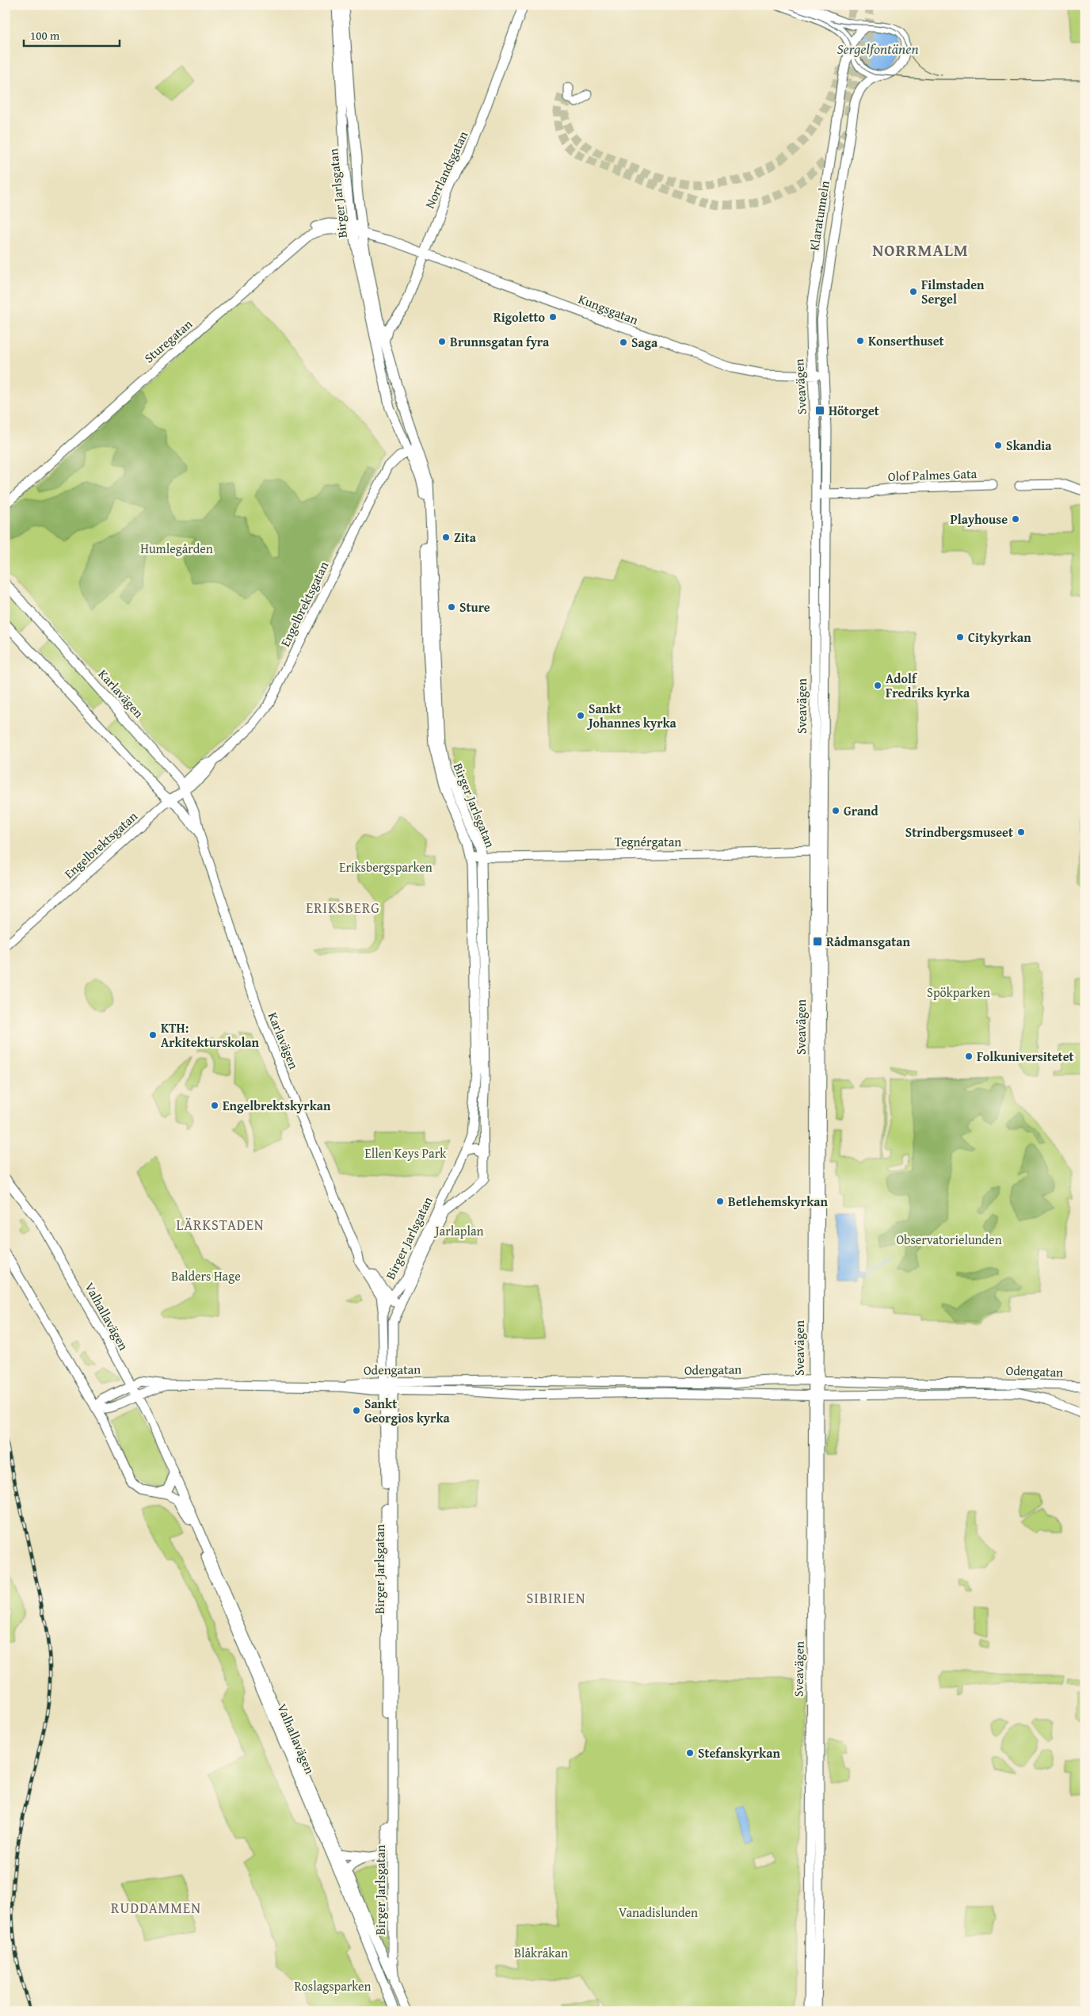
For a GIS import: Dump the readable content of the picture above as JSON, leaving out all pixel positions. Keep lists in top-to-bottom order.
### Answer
{
  "streets": {
    "street": [
      "Norrlandsgatan",
      "Birger Jarlsgatan",
      "Klaratunneln",
      "Kungsgatan",
      "Sturegatan",
      "Sveavägen",
      "Olof Palmes Gata",
      "Engelbrektsgatan",
      "Karlavägen",
      "Tegnérgatan",
      "Valhallavägen",
      "Odengatan"
    ]
  },
  "crossings": [
    ["Norrlandsgatan", "Birger Jarlsgatan"],
    ["Norrlandsgatan", "Kungsgatan"],
    ["Birger Jarlsgatan", "Kungsgatan"],
    ["Birger Jarlsgatan", "Sturegatan"],
    ["Birger Jarlsgatan", "Engelbrektsgatan"],
    ["Birger Jarlsgatan", "Karlavägen"],
    ["Birger Jarlsgatan", "Tegnérgatan"],
    ["Birger Jarlsgatan", "Valhallavägen"],
    ["Birger Jarlsgatan", "Odengatan"],
    ["Klaratunneln", "Sveavägen"],
    ["Kungsgatan", "Sturegatan"],
    ["Kungsgatan", "Sveavägen"],
    ["Sveavägen", "Olof Palmes Gata"],
    ["Sveavägen", "Tegnérgatan"],
    ["Sveavägen", "Odengatan"],
    ["Engelbrektsgatan", "Karlavägen"],
    ["Valhallavägen", "Odengatan"]
  ],
  "districts": [
    "NORRMALM",
    "ERIKSBERG",
    "LÄRKSTADEN",
    "SIBIRIEN",
    "RUDDAMMEN"
  ],
  "water": ["Sergelfontänen"],
  "parks": [
    "Humlegården",
    "Eriksbergsparken",
    "Spökparken",
    "Ellen Keys Park",
    "Jarlaplan",
    "Observatorielunden",
    "Balders Hage",
    "Vanadislunden",
    "Blåkråkan",
    "Roslagsparken"
  ],
  "places": {
    "other": [
      "Filmstaden Sergel",
      "Rigoletto",
      "Konserthuset",
      "Brunnsgatan fyra",
      "Saga",
      "Skandia",
      "Playhouse",
      "Zita",
      "Sture",
      "Citykyrkan",
      "Adolf Fredriks kyrka",
      "Sankt Johannes kyrka",
      "Grand",
      "Strindbergsmuseet",
      "KTH: Arkitekturskolan",
      "Folkuniversitetet",
      "Engelbrektskyrkan",
      "Betlehemskyrkan",
      "Sankt Georgios kyrka",
      "Stefanskyrkan"
    ],
    "transit": ["Hötorget", "Rådmansgatan"]
  },
  "scale_bar": "100 m"
}
